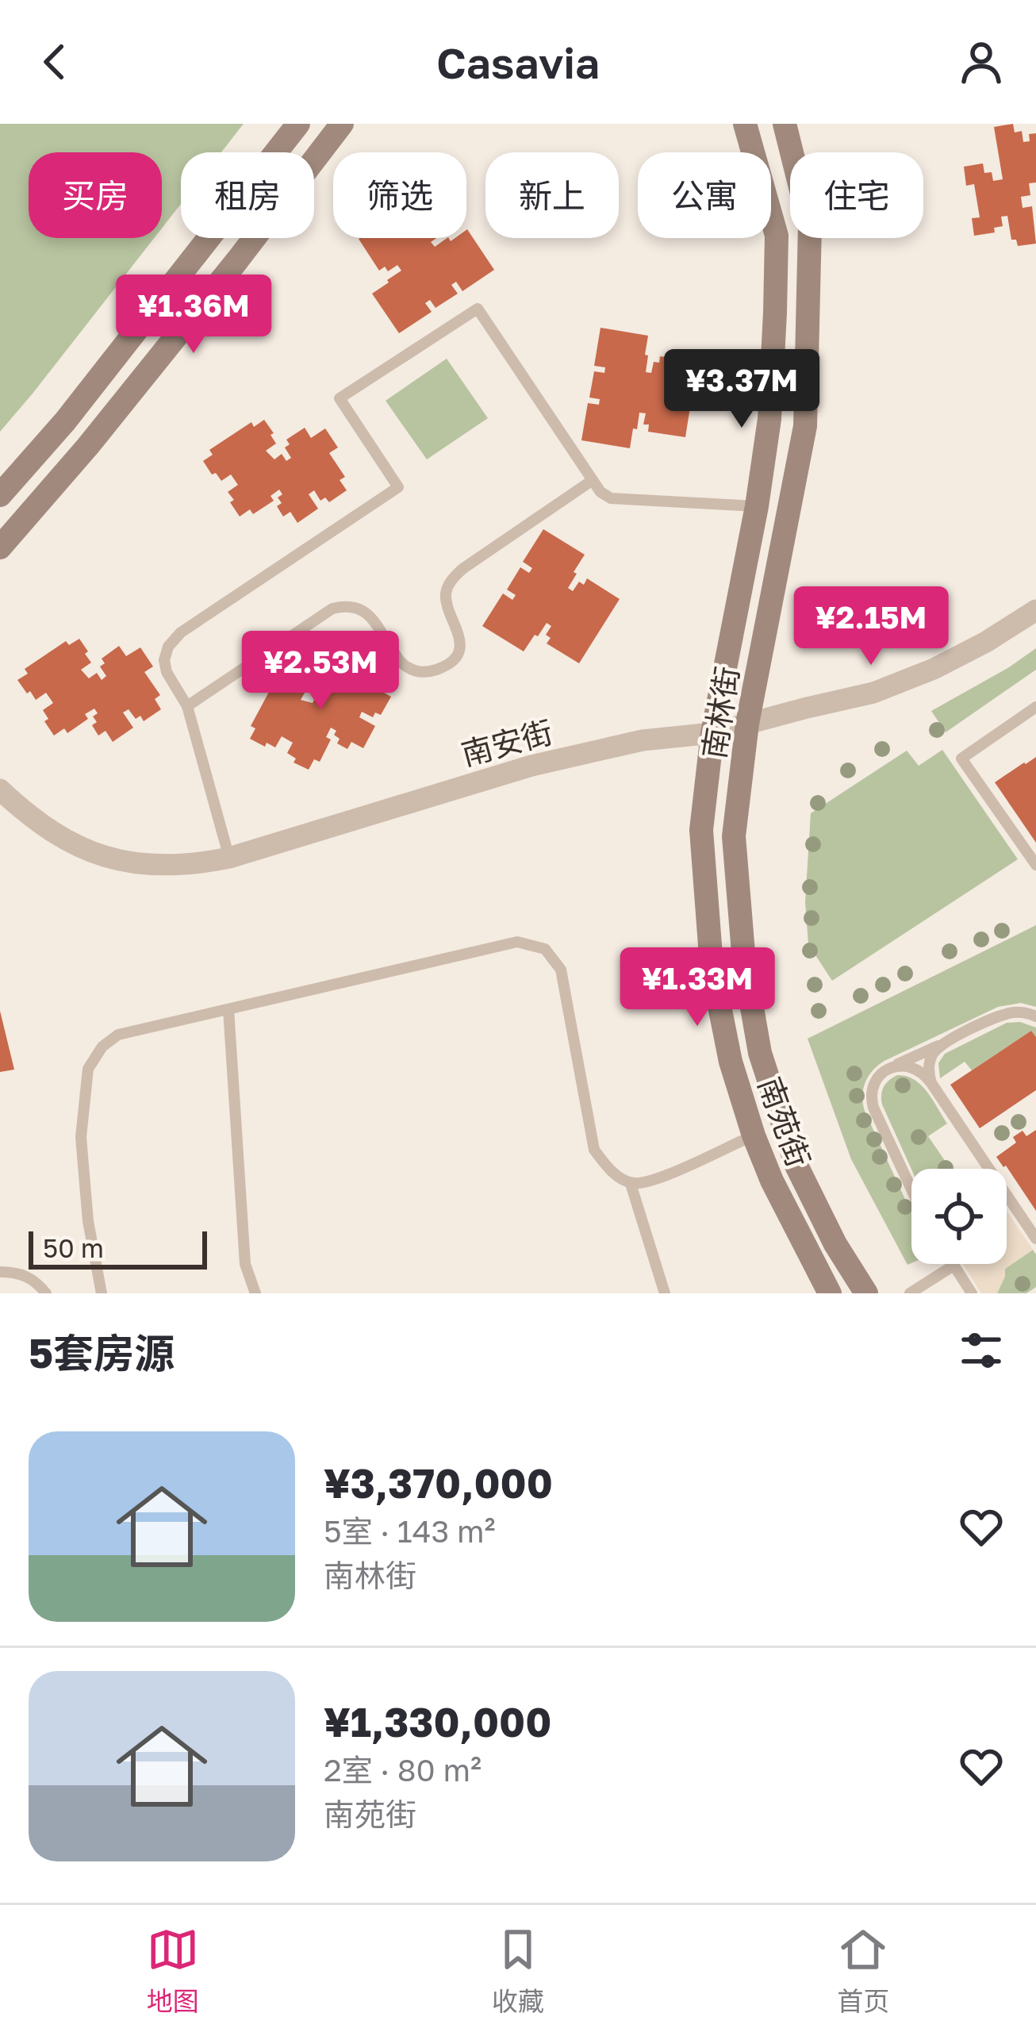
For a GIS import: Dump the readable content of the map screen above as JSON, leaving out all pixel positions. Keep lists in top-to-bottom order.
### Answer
{
  "streets": {
    "main road": ["南林街", "南苑街"],
    "street": ["南安街"]
  },
  "crossings": [
    ["南林街", "南安街"],
    ["南林街", "南苑街"],
    ["南安街", "南苑街"]
  ],
  "scale_bar": "50 m",
  "page": {
    "header": "Casavia",
    "chip": [
      "买房",
      "租房",
      "筛选",
      "新上",
      "公寓",
      "住宅"
    ],
    "price": [
      "¥1.36M",
      "¥3.37M",
      "¥2.15M",
      "¥2.53M",
      "¥1.33M"
    ],
    "scale": "50 m",
    "heading": "5套房源",
    "list": [
      {
        "name": "¥3,370,000",
        "note": "5室 · 143 m² · 南林街"
      },
      {
        "name": "¥1,330,000",
        "note": "2室 · 80 m² · 南苑街"
      }
    ],
    "tabs": ["地图", "收藏", "首页"]
  }
}
